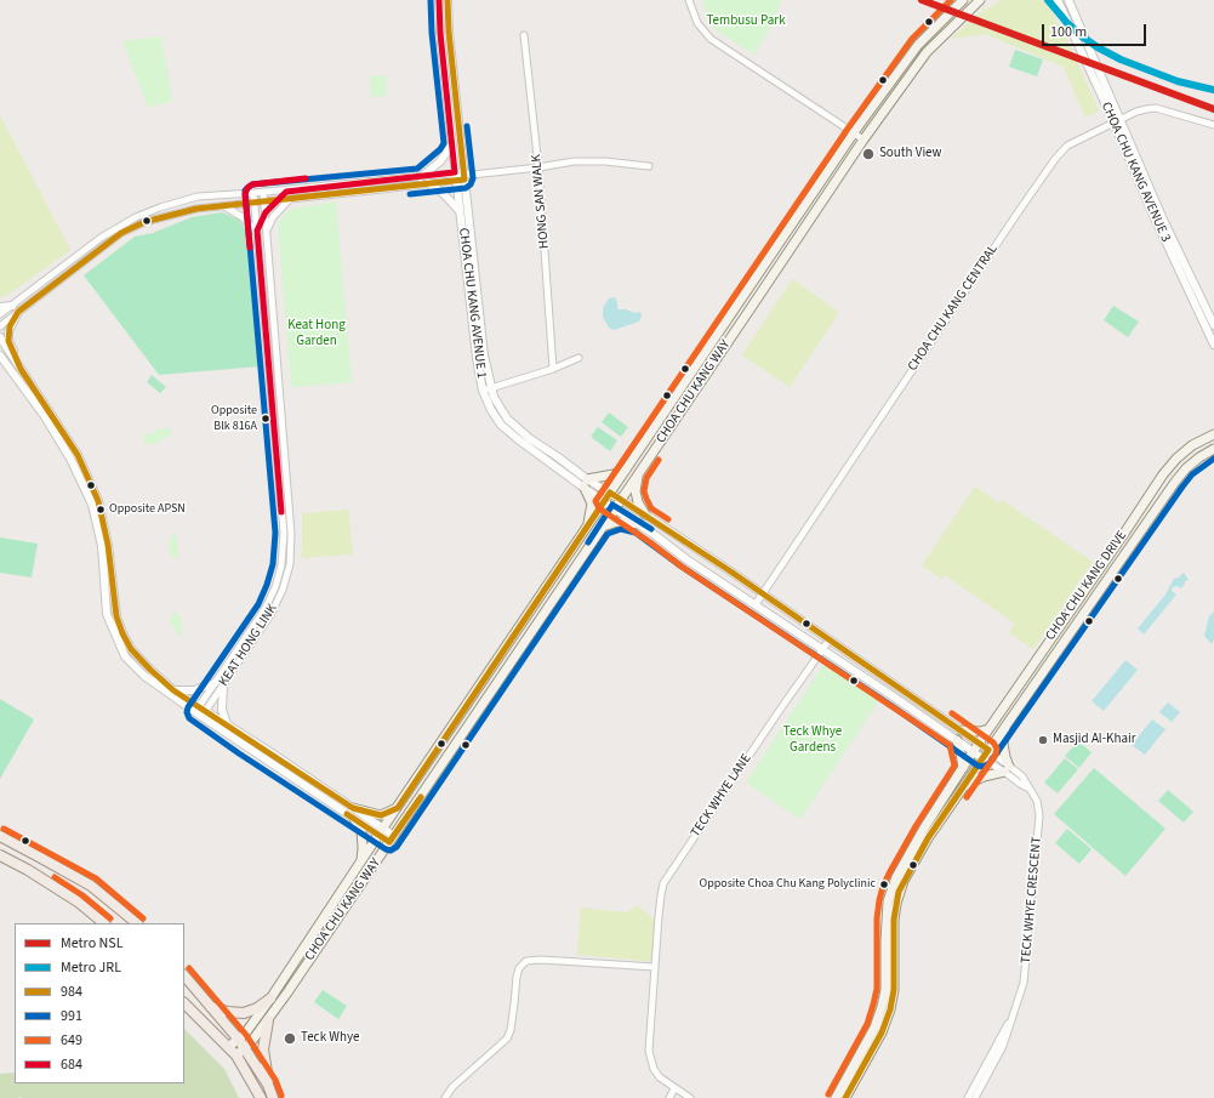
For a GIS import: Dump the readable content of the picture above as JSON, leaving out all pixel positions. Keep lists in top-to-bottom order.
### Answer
{
  "streets": {
    "main road": ["CHOA CHU KANG WAY", "CHOA CHU KANG DRIVE"],
    "street": [
      "CHOA CHU KANG AVENUE 3",
      "HONG SAN WALK",
      "CHOA CHU KANG AVENUE 1",
      "CHOA CHU KANG CENTRAL",
      "KEAT HONG LINK",
      "TECK WHYE LANE",
      "TECK WHYE CRESCENT"
    ]
  },
  "crossings": [
    ["CHOA CHU KANG AVENUE 3", "CHOA CHU KANG CENTRAL"],
    ["CHOA CHU KANG AVENUE 1", "CHOA CHU KANG CENTRAL"],
    ["CHOA CHU KANG AVENUE 1", "CHOA CHU KANG WAY"],
    ["CHOA CHU KANG AVENUE 1", "CHOA CHU KANG DRIVE"],
    ["CHOA CHU KANG AVENUE 1", "TECK WHYE LANE"],
    ["CHOA CHU KANG AVENUE 1", "TECK WHYE CRESCENT"],
    ["CHOA CHU KANG DRIVE", "TECK WHYE CRESCENT"]
  ],
  "parks": ["Tembusu Park", "Keat Hong Garden", "Teck Whye Gardens"],
  "places": [
    "South View",
    "Opposite Blk 816A",
    "Opposite APSN",
    "Masjid Al-Khair",
    "Opposite Choa Chu Kang Polyclinic",
    "Teck Whye"
  ],
  "lines": [
    "metro line NSL",
    "metro line JRL",
    "transit line 984",
    "transit line 991",
    "transit line 649",
    "transit line 684"
  ],
  "legend": [
    "Metro NSL",
    "Metro JRL",
    "984",
    "991",
    "649",
    "684"
  ],
  "scale_bar": "100 m"
}
